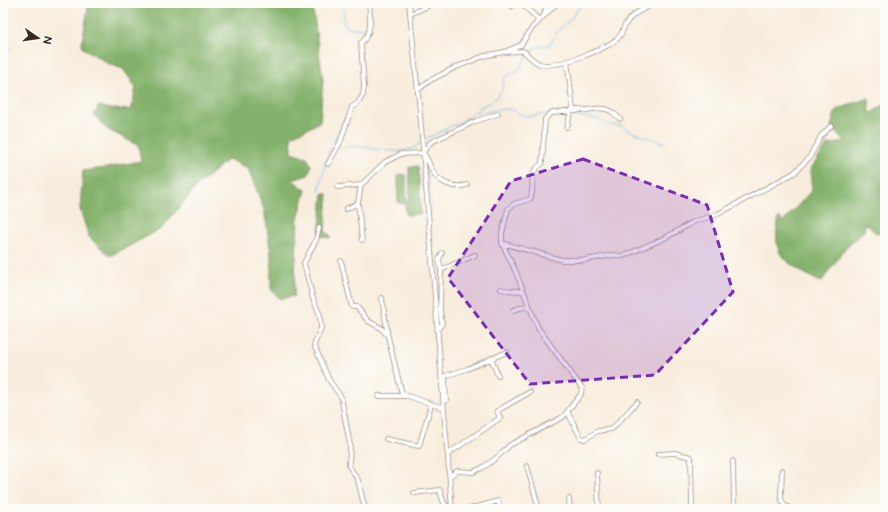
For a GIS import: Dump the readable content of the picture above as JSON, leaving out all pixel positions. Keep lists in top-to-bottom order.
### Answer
{
  "north": "right"
}
